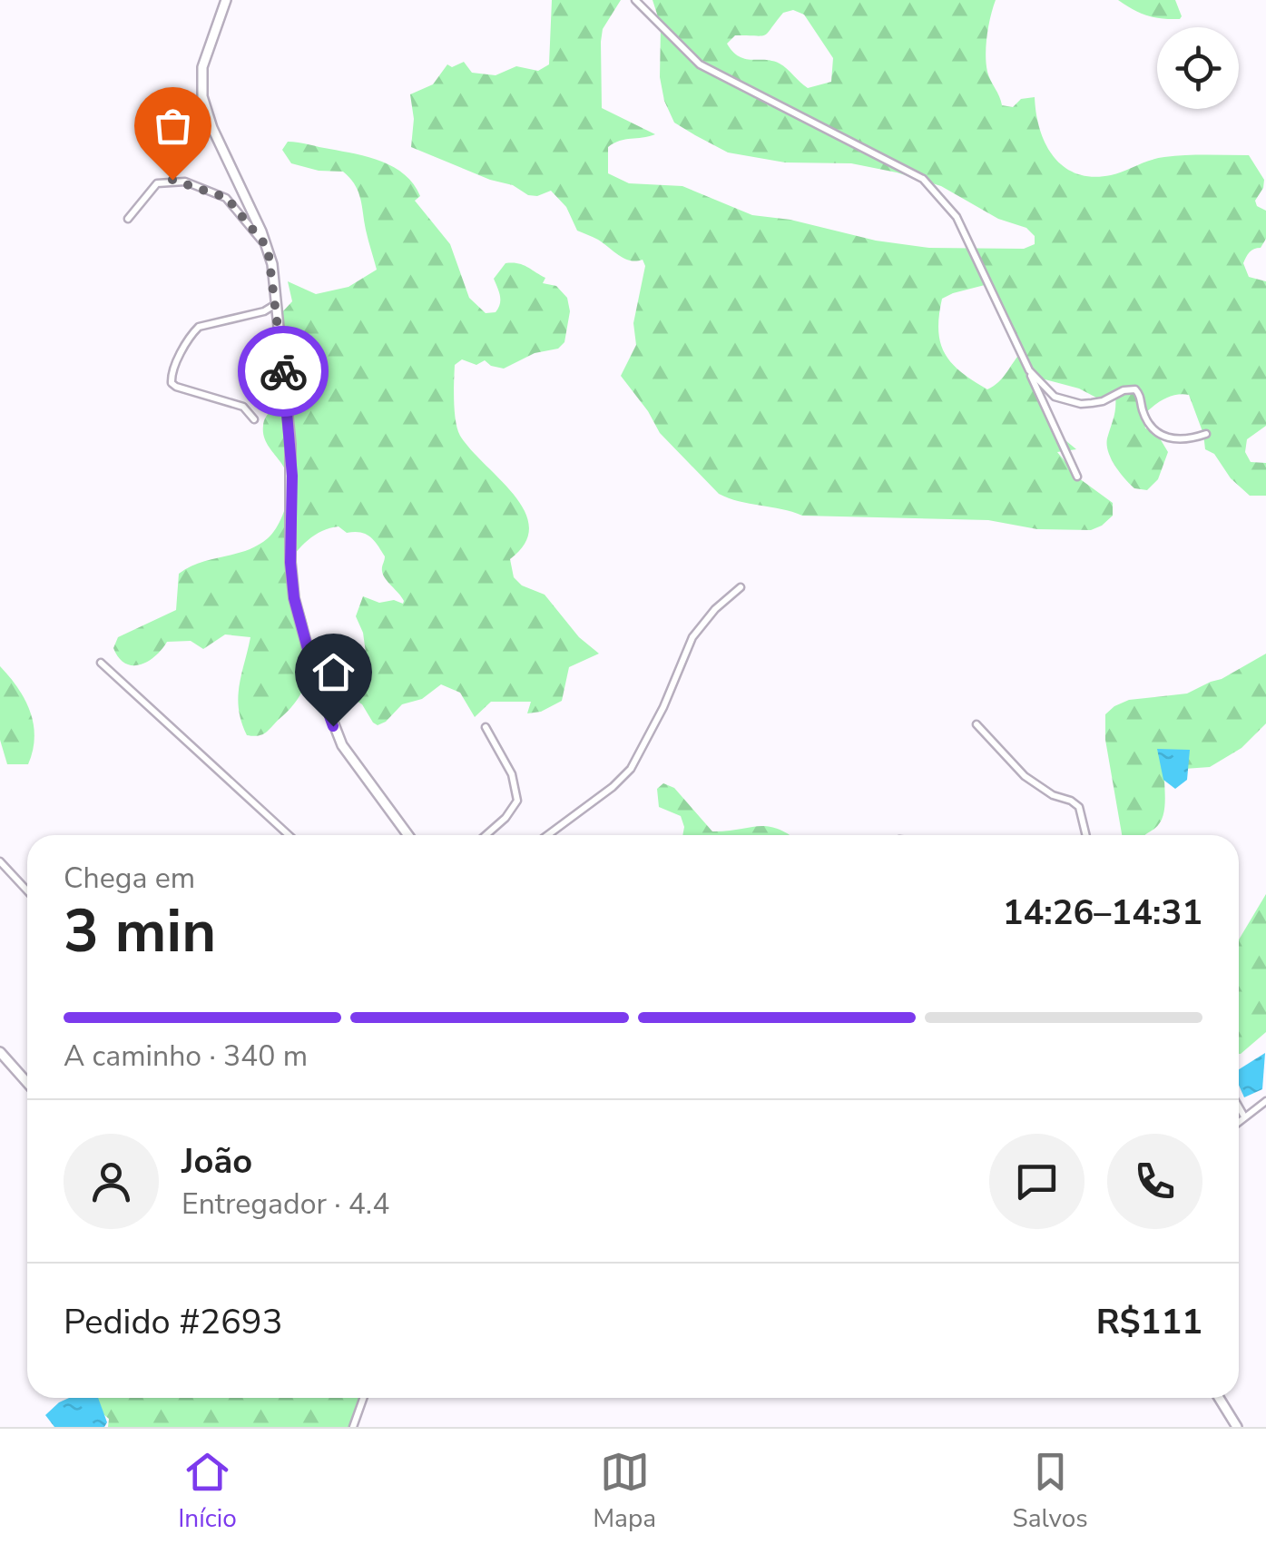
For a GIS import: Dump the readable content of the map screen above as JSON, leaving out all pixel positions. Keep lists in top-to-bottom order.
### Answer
{
  "page": {
    "heading": ["3 min", "Chega em", "14:26–14:31"],
    "panel": [
      "João",
      "Entregador · 4.4",
      "Pedido #2693",
      "R$111"
    ],
    "bar": "A caminho · 340 m",
    "tabs": ["Início", "Mapa", "Salvos"]
  }
}
